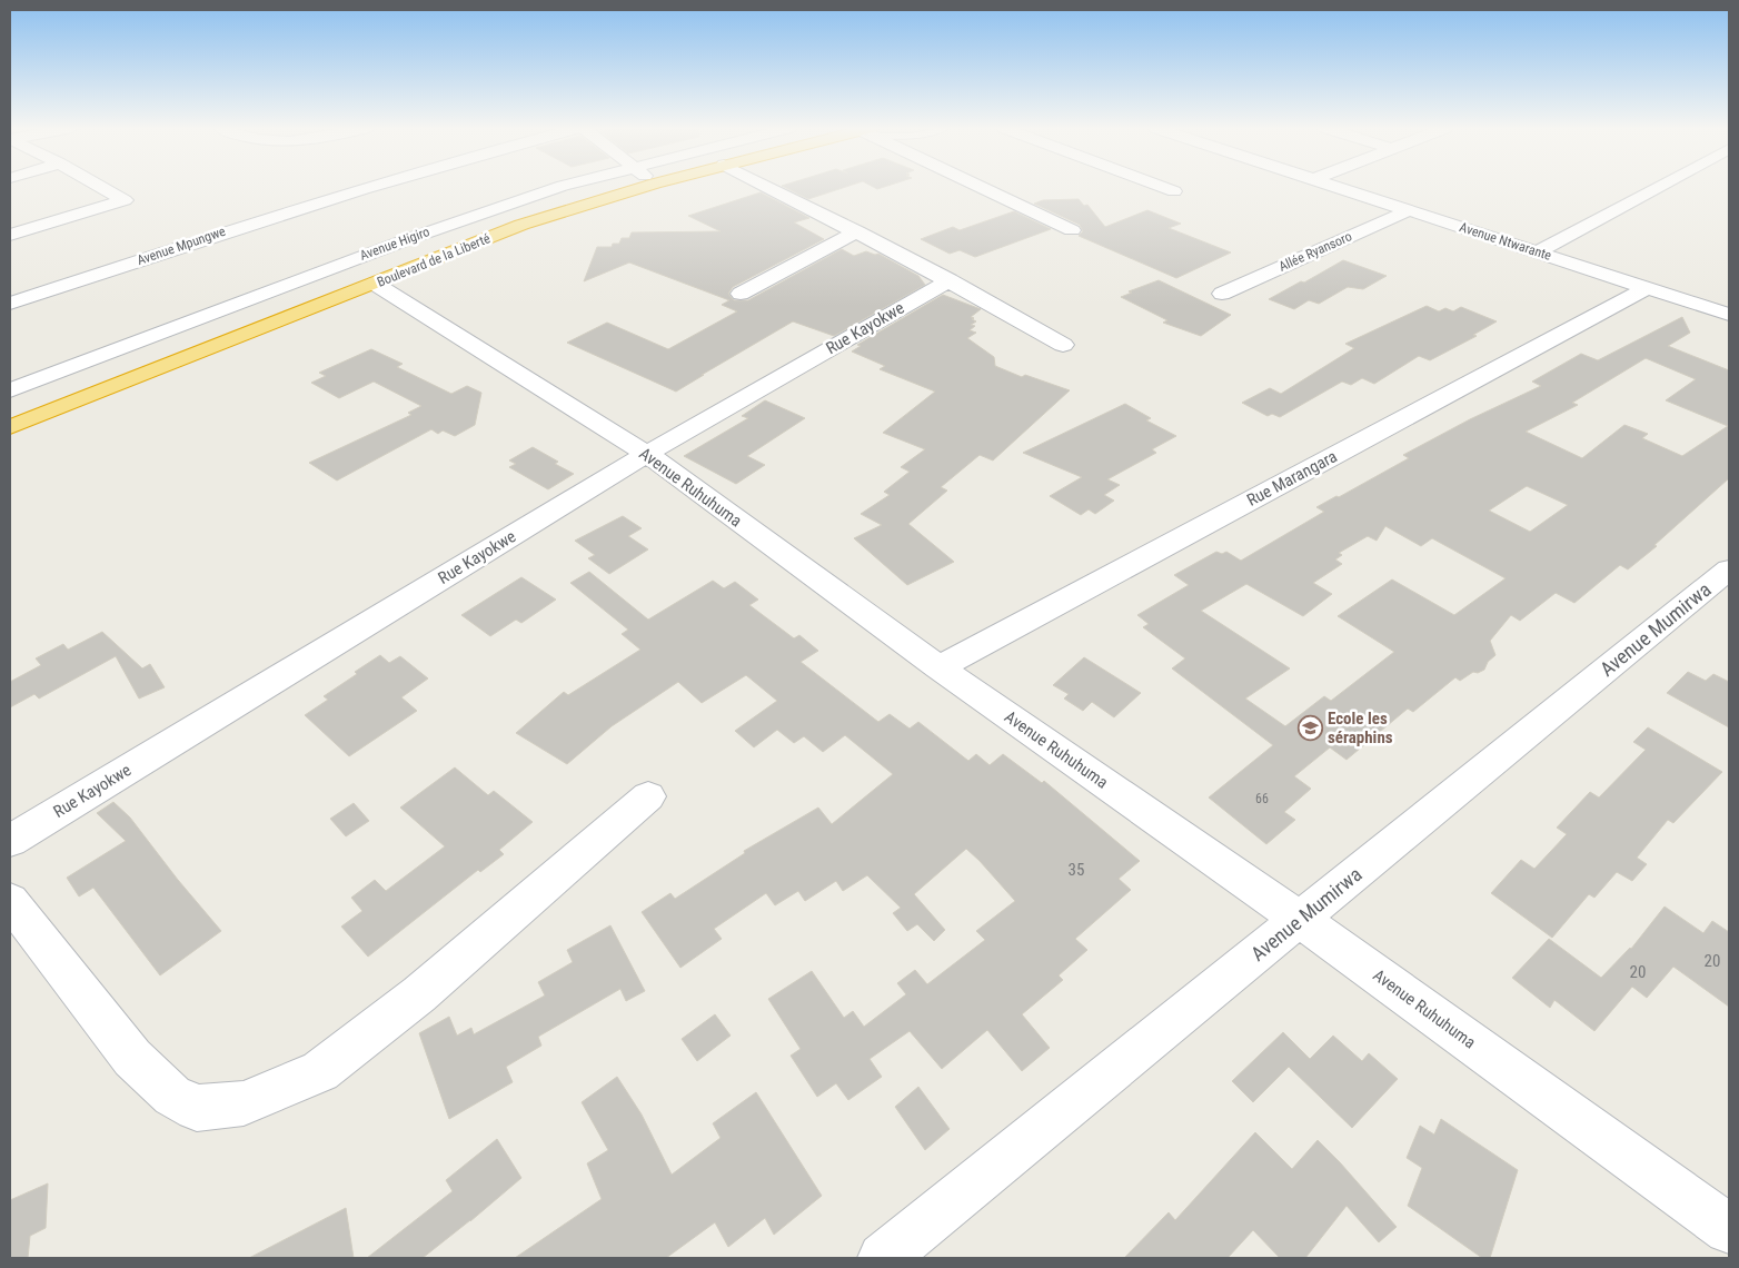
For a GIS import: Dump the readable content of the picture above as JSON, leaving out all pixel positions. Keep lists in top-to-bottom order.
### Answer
{
  "streets": {
    "highway": ["Boulevard de la Liberté"],
    "street": [
      "Avenue Ntwarante",
      "Avenue Higiro",
      "Avenue Mpungwe",
      "Allée Ryansoro",
      "Rue Kayokwe",
      "Rue Marangara",
      "Avenue Ruhuhuma",
      "Avenue Mumirwa"
    ]
  },
  "crossings": [
    ["Avenue Ntwarante", "Allée Ryansoro"],
    ["Avenue Ntwarante", "Rue Marangara"],
    ["Boulevard de la Liberté", "Avenue Ruhuhuma"],
    ["Rue Kayokwe", "Avenue Ruhuhuma"],
    ["Rue Marangara", "Avenue Ruhuhuma"],
    ["Avenue Ruhuhuma", "Avenue Mumirwa"]
  ],
  "places": {
    "school or university": ["Ecole les séraphins"]
  },
  "house_numbers": [
    "66",
    "35",
    "20",
    "20"
  ]
}
